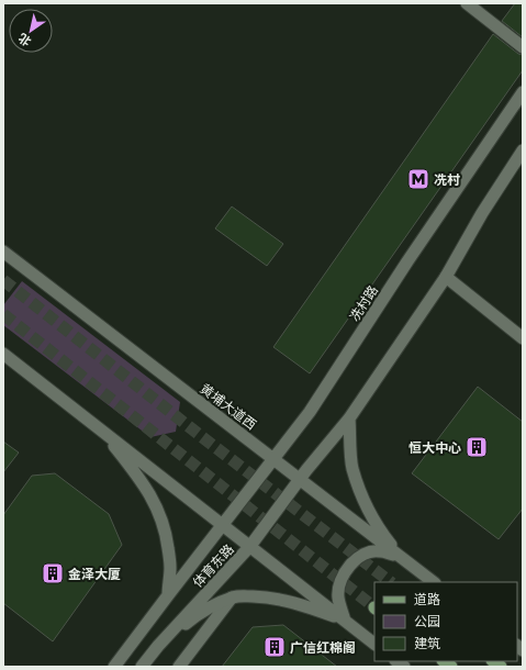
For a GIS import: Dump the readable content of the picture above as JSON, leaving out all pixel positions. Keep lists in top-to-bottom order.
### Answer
{
  "streets": {
    "main road": ["冼村路", "黄埔大道西", "体育东路"]
  },
  "crossings": [
    ["冼村路", "黄埔大道西"],
    ["冼村路", "体育东路"],
    ["黄埔大道西", "体育东路"]
  ],
  "places": {
    "metro station": ["冼村"],
    "building": ["恒大中心", "金泽大厦", "广信红棉阁"]
  },
  "legend": ["道路", "公园", "建筑"],
  "north": "bottom left"
}
